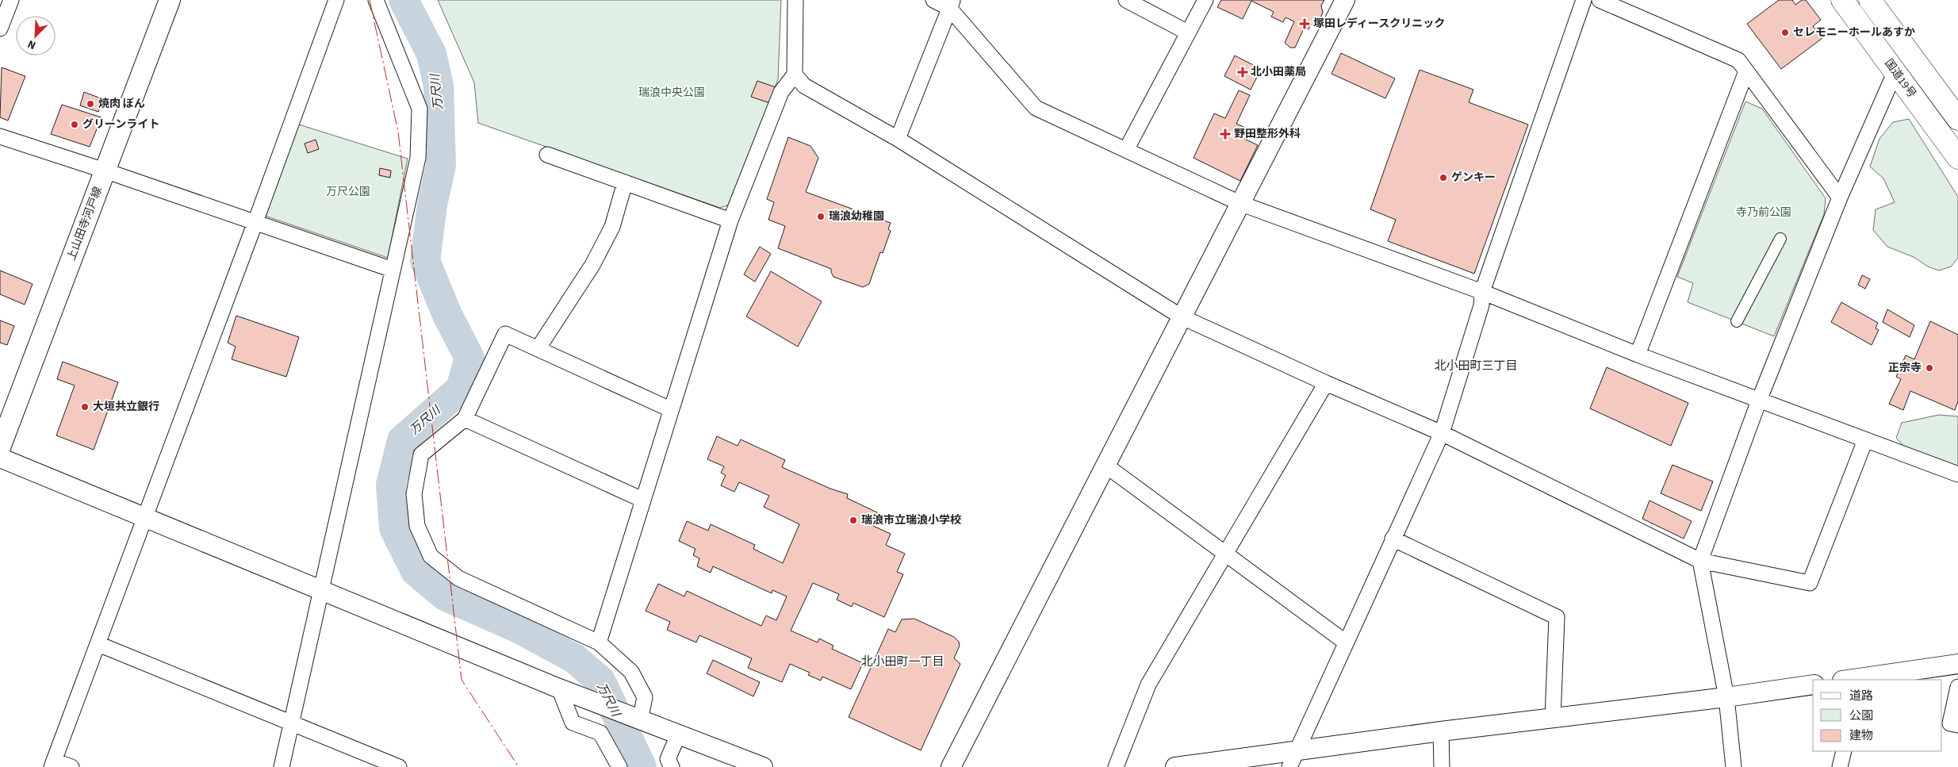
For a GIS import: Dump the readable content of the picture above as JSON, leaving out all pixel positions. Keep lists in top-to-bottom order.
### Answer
{
  "streets": {
    "highway": ["国道19号"],
    "main road": ["上山田寺河戸線"]
  },
  "districts": ["北小田町三丁目", "北小田町一丁目"],
  "water": ["万尺川"],
  "parks": ["瑞浪中央公園", "万尺公園", "寺乃前公園"],
  "places": {
    "health": ["塚田レディースクリニック", "北小田薬局", "野田整形外科"],
    "other": [
      "セレモニーホールあすか",
      "焼肉 ぼん",
      "グリーンライト",
      "ゲンキー",
      "瑞浪幼稚園",
      "正宗寺",
      "大垣共立銀行",
      "瑞浪市立瑞浪小学校"
    ]
  },
  "legend": ["道路", "公園", "建物"],
  "north": "bottom left"
}
